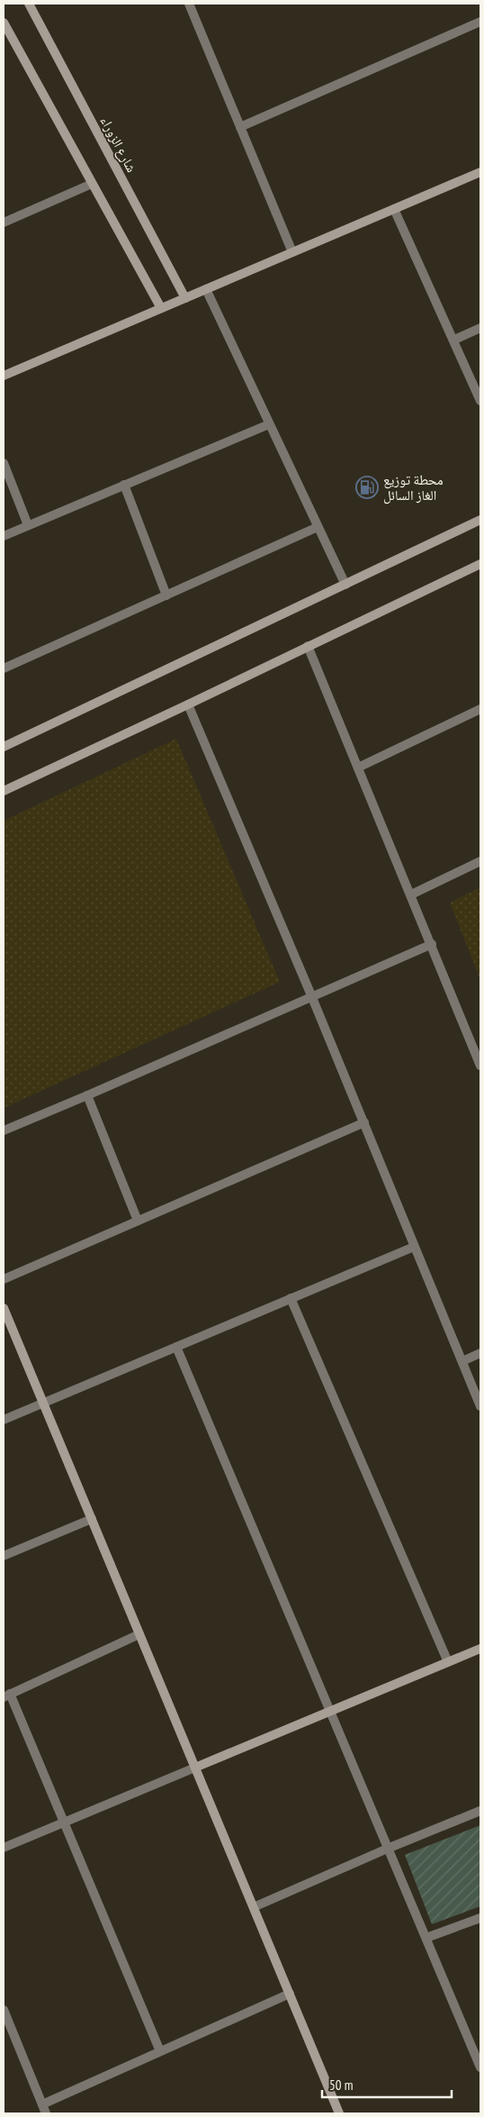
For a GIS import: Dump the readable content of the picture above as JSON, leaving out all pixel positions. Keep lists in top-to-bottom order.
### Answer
{
  "streets": {
    "street": ["شارع الزوراء"]
  },
  "places": {
    "fuel station": ["محطة توزيع الغاز السائل"]
  },
  "scale_bar": "50 m"
}
